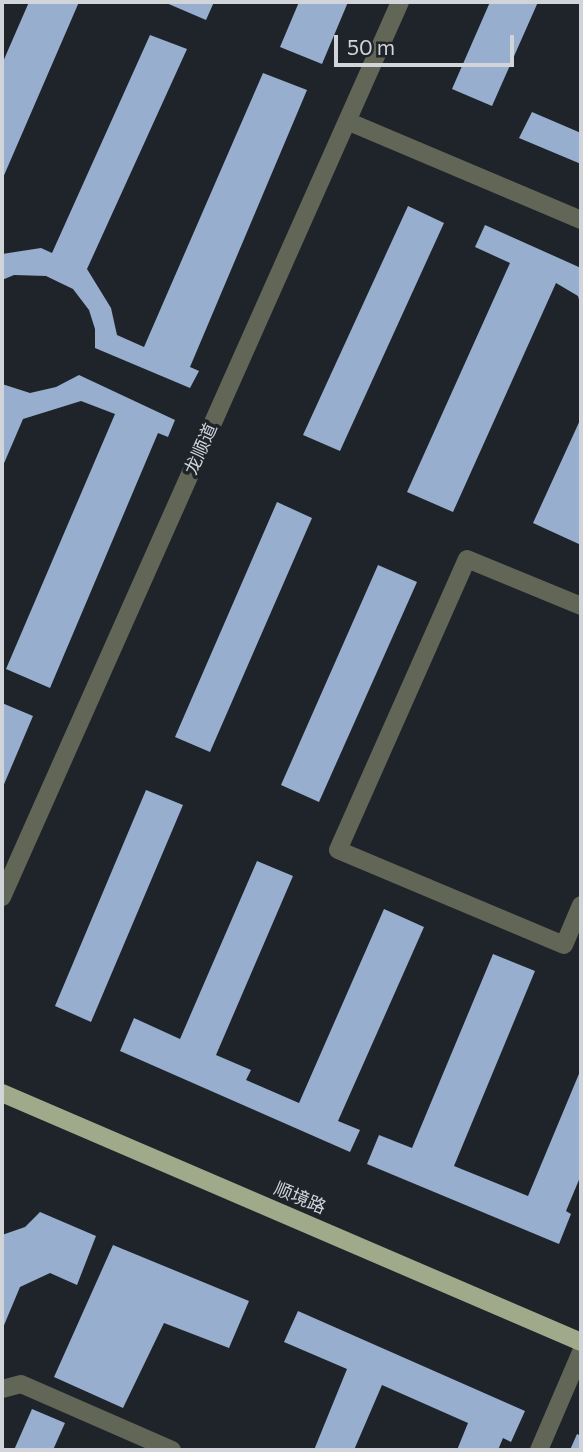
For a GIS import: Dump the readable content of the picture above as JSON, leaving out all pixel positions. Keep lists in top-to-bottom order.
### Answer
{
  "streets": {
    "main road": ["顺境路"],
    "street": ["龙顺道"]
  },
  "scale_bar": "50 m"
}
